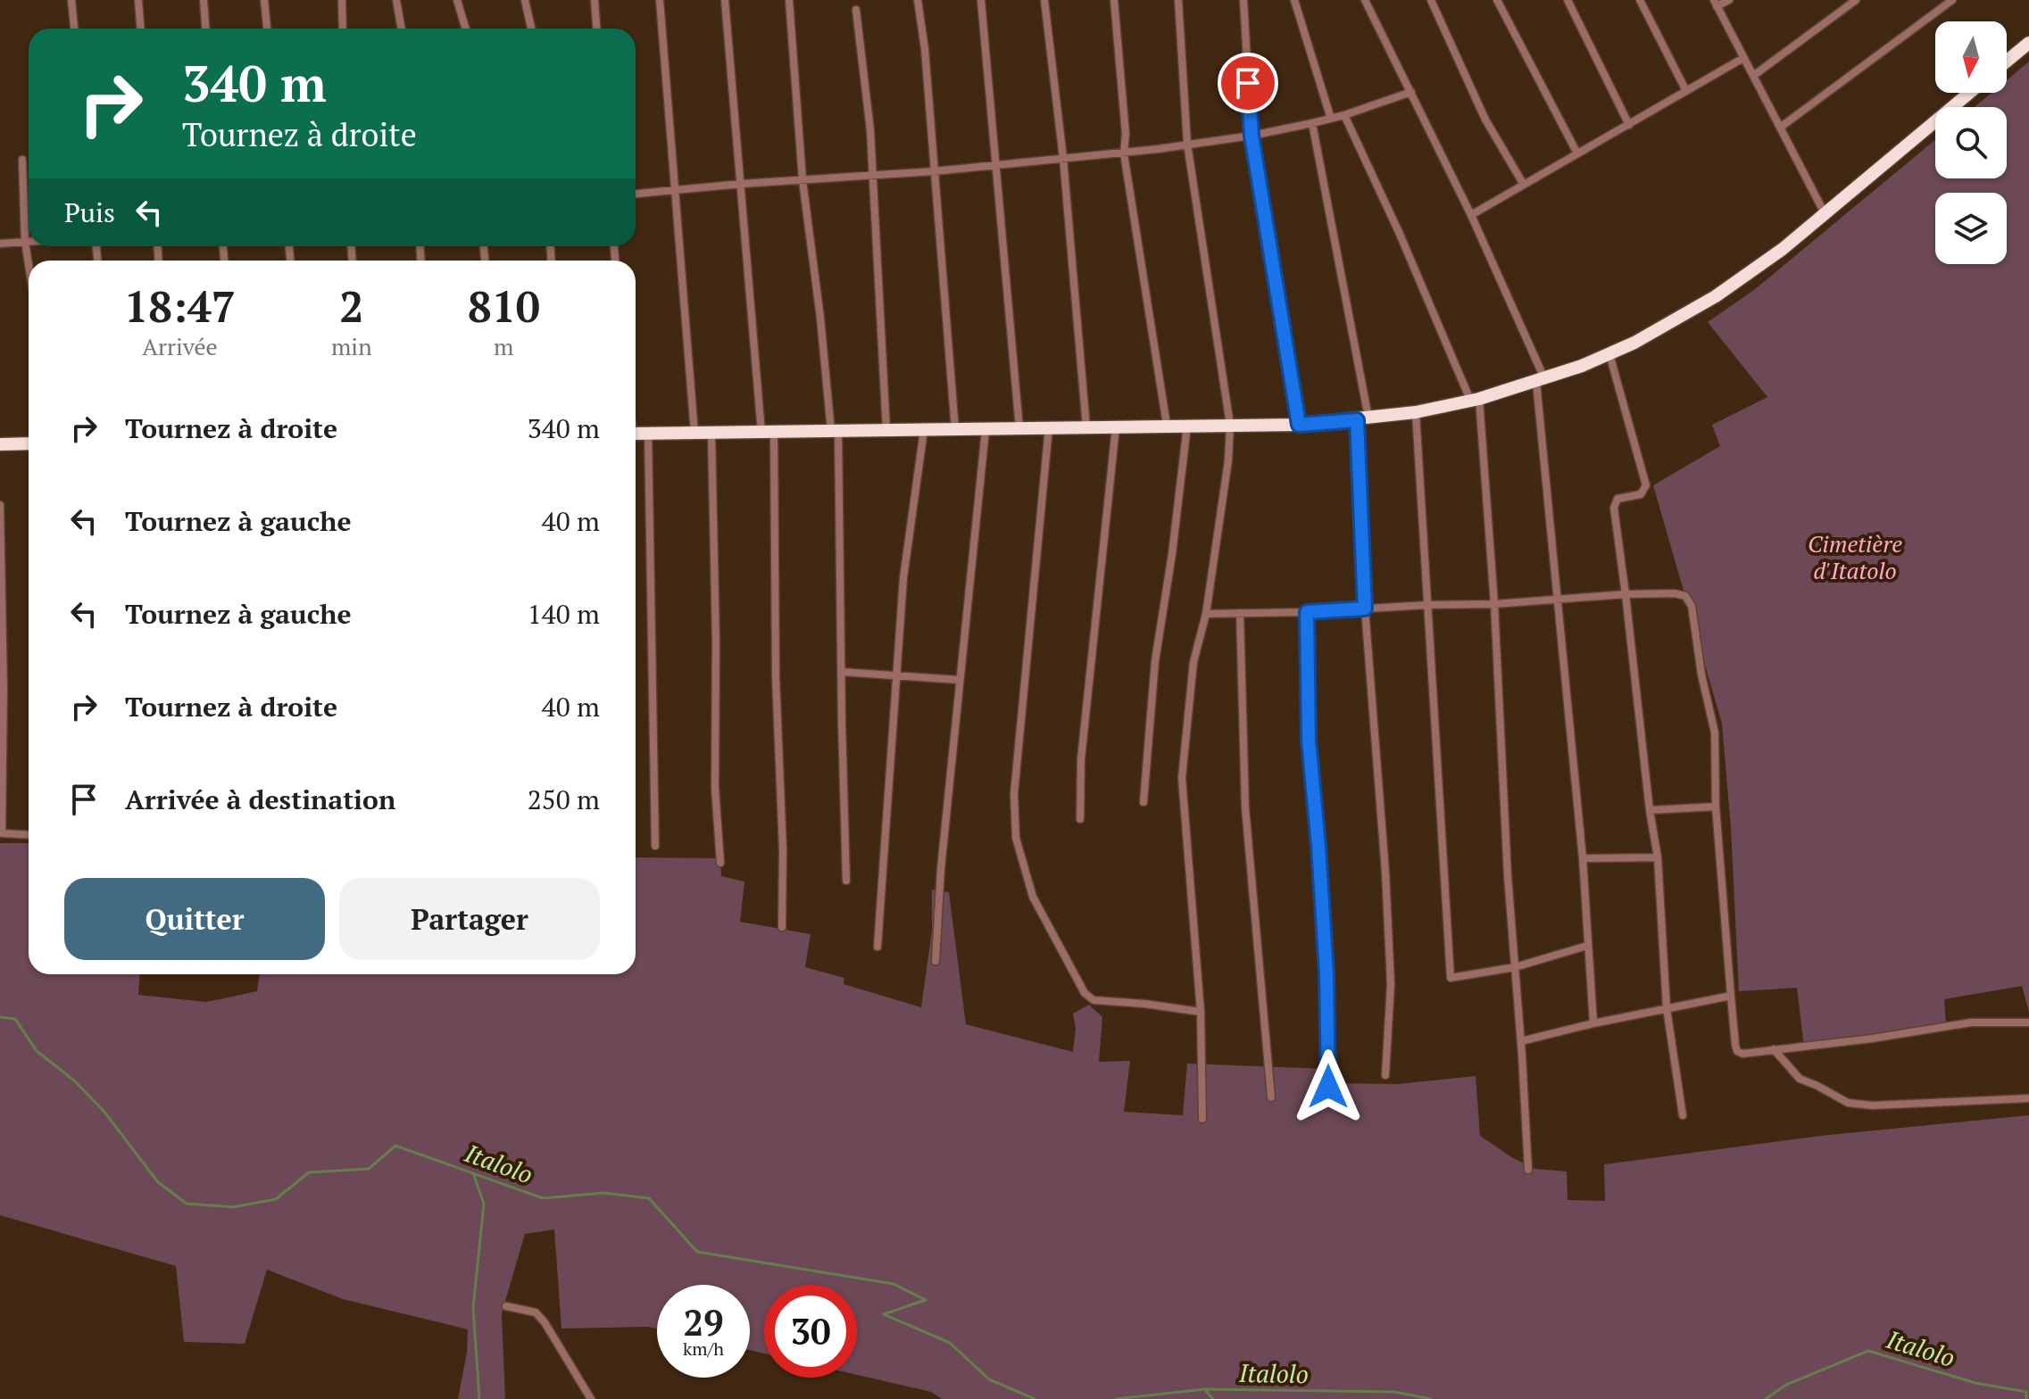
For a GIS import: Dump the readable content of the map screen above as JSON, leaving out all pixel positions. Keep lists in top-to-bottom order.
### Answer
{
  "water": ["Italolo"],
  "parks": ["Cimetière d'Itatolo"],
  "north": "bottom",
  "page": {
    "turn": ["340 m", "Tournez à droite"],
    "then": "Puis",
    "eta": [
      "18:47",
      "Arrivée",
      "2",
      "min",
      "810",
      "m"
    ],
    "list": [
      {
        "name": "Tournez à droite",
        "value": "340 m"
      },
      {
        "name": "Tournez à gauche",
        "value": "40 m"
      },
      {
        "name": "Tournez à gauche",
        "value": "140 m"
      },
      {
        "name": "Tournez à droite",
        "value": "40 m"
      },
      {
        "name": "Arrivée à destination",
        "value": "250 m"
      }
    ],
    "buttons": ["Quitter", "Partager"],
    "speed": "29 km/h",
    "limit": "30"
  }
}
